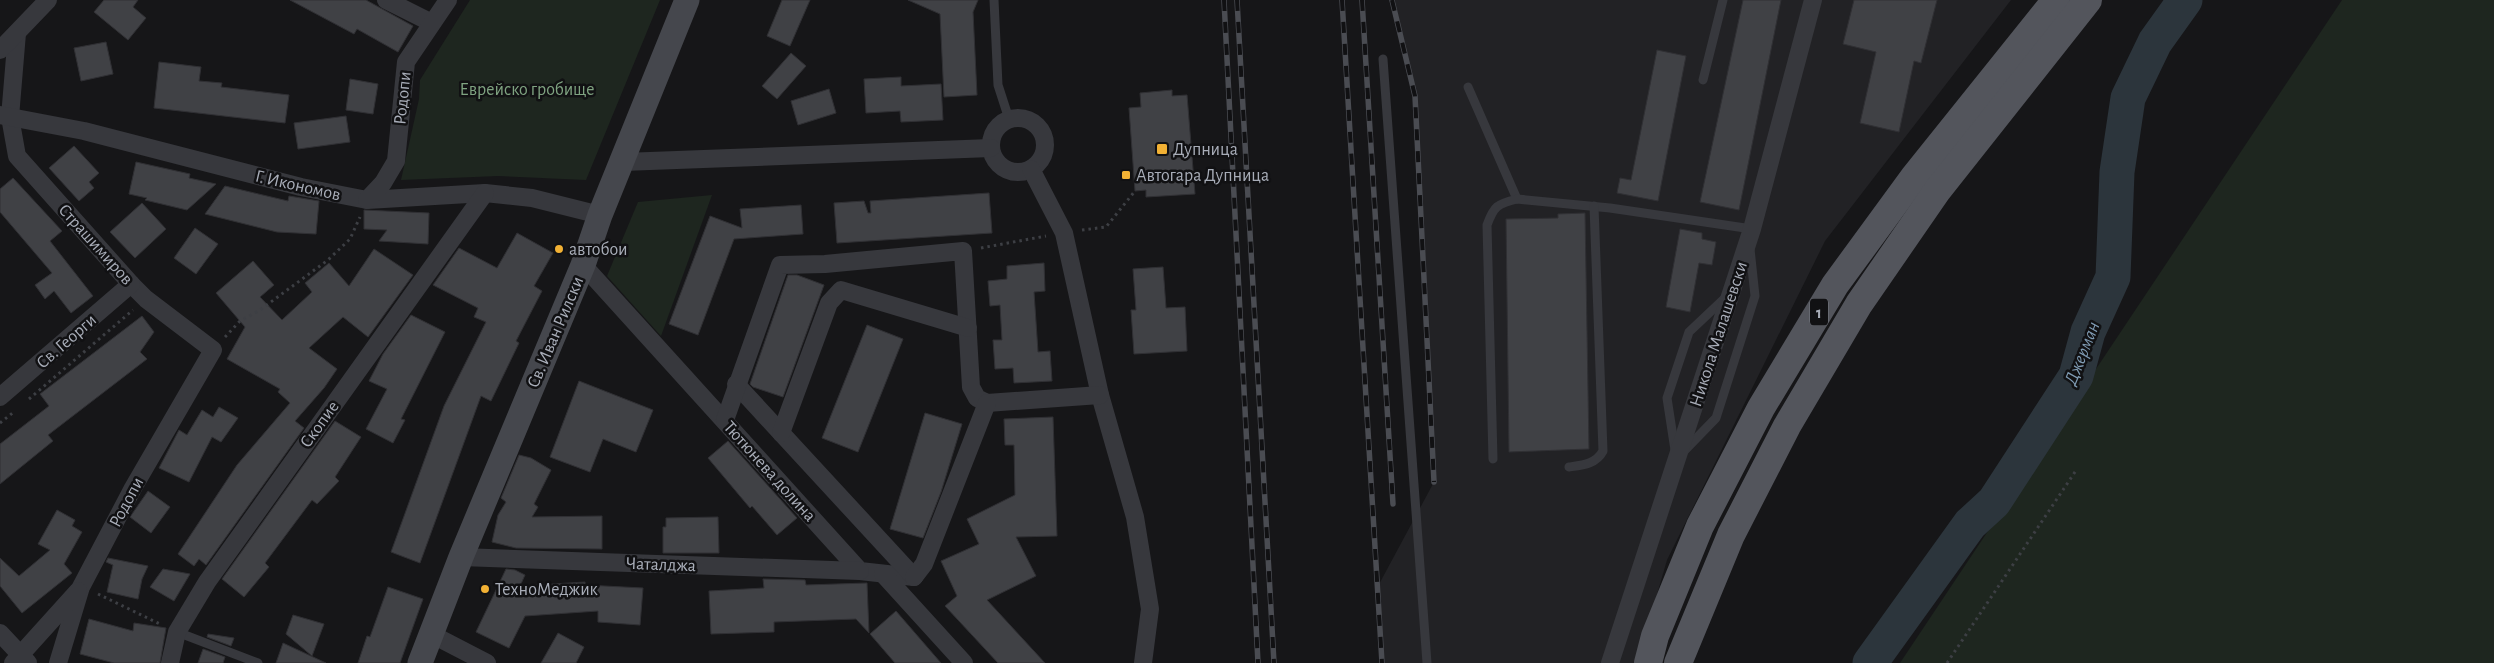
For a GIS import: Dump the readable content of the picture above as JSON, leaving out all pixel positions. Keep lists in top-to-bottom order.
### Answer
{
  "streets": {
    "main road": ["1"],
    "street": [
      "Родопи",
      "Г. Икономов",
      "Страшимиров",
      "Св. Иван Рилски",
      "Никола Малашевски",
      "Св. Георги",
      "Скопие",
      "Тютюнева долина",
      "Чаталджа"
    ]
  },
  "crossings": [
    ["Родопи", "Г. Икономов"],
    ["Родопи", "Страшимиров"],
    ["Г. Икономов", "Страшимиров"],
    ["Г. Икономов", "Св. Иван Рилски"],
    ["Г. Икономов", "Скопие"],
    ["Страшимиров", "Св. Георги"],
    ["Св. Иван Рилски", "Тютюнева долина"],
    ["Св. Иван Рилски", "Чаталджа"],
    ["Тютюнева долина", "Чаталджа"]
  ],
  "water": ["Джерман"],
  "parks": ["Еврейско гробище"],
  "places": {
    "transit": ["Дупница", "Автогара Дупница"],
    "other": ["автобои", "ТехноМеджик"]
  }
}
